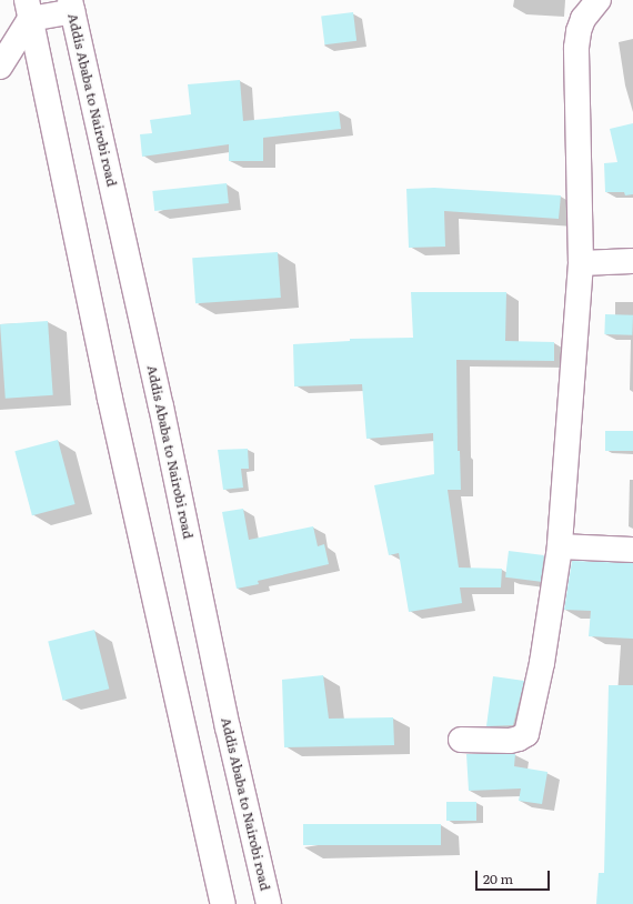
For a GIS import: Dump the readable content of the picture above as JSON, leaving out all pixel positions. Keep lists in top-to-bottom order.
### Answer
{
  "streets": {
    "main road": ["Addis Ababa to Nairobi road"]
  },
  "scale_bar": "20 m"
}
